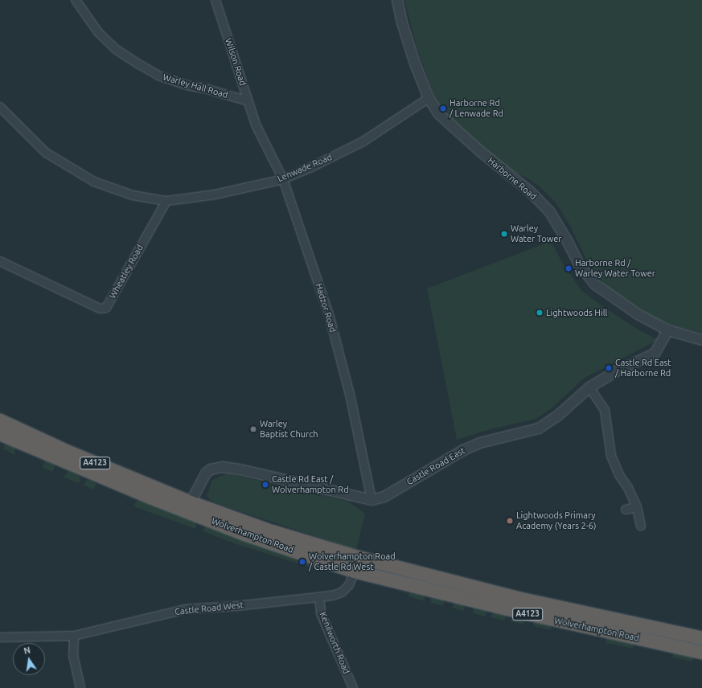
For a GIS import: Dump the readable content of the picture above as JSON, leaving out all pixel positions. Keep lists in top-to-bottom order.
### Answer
{
  "streets": {
    "highway": ["A4123", "Wolverhampton Road"],
    "street": [
      "Wilson Road",
      "Warley Hall Road",
      "Lenwade Road",
      "Harborne Road",
      "Wheatley Road",
      "Hadzor Road",
      "Castle Road East",
      "Castle Road West",
      "Kenilworth Road"
    ]
  },
  "crossings": [
    ["Wilson Road", "Warley Hall Road"],
    ["Wilson Road", "Hadzor Road"],
    ["Lenwade Road", "Harborne Road"],
    ["Lenwade Road", "Wheatley Road"],
    ["Lenwade Road", "Hadzor Road"],
    ["Harborne Road", "Castle Road East"],
    ["Hadzor Road", "Castle Road East"],
    ["Castle Road East", "Wolverhampton Road"],
    ["Wolverhampton Road", "Castle Road West"],
    ["Castle Road West", "Kenilworth Road"]
  ],
  "places": [
    "Harborne Rd / Lenwade Rd",
    "Warley Water Tower",
    "Harborne Rd / Warley Water Tower",
    "Lightwoods Hill",
    "Castle Rd East / Harborne Rd",
    "Warley Baptist Church",
    "Castle Rd East / Wolverhampton Rd",
    "Lightwoods Primary Academy (Years 2-6)",
    "Wolverhampton Road / Castle Rd West"
  ],
  "north": "top"
}
